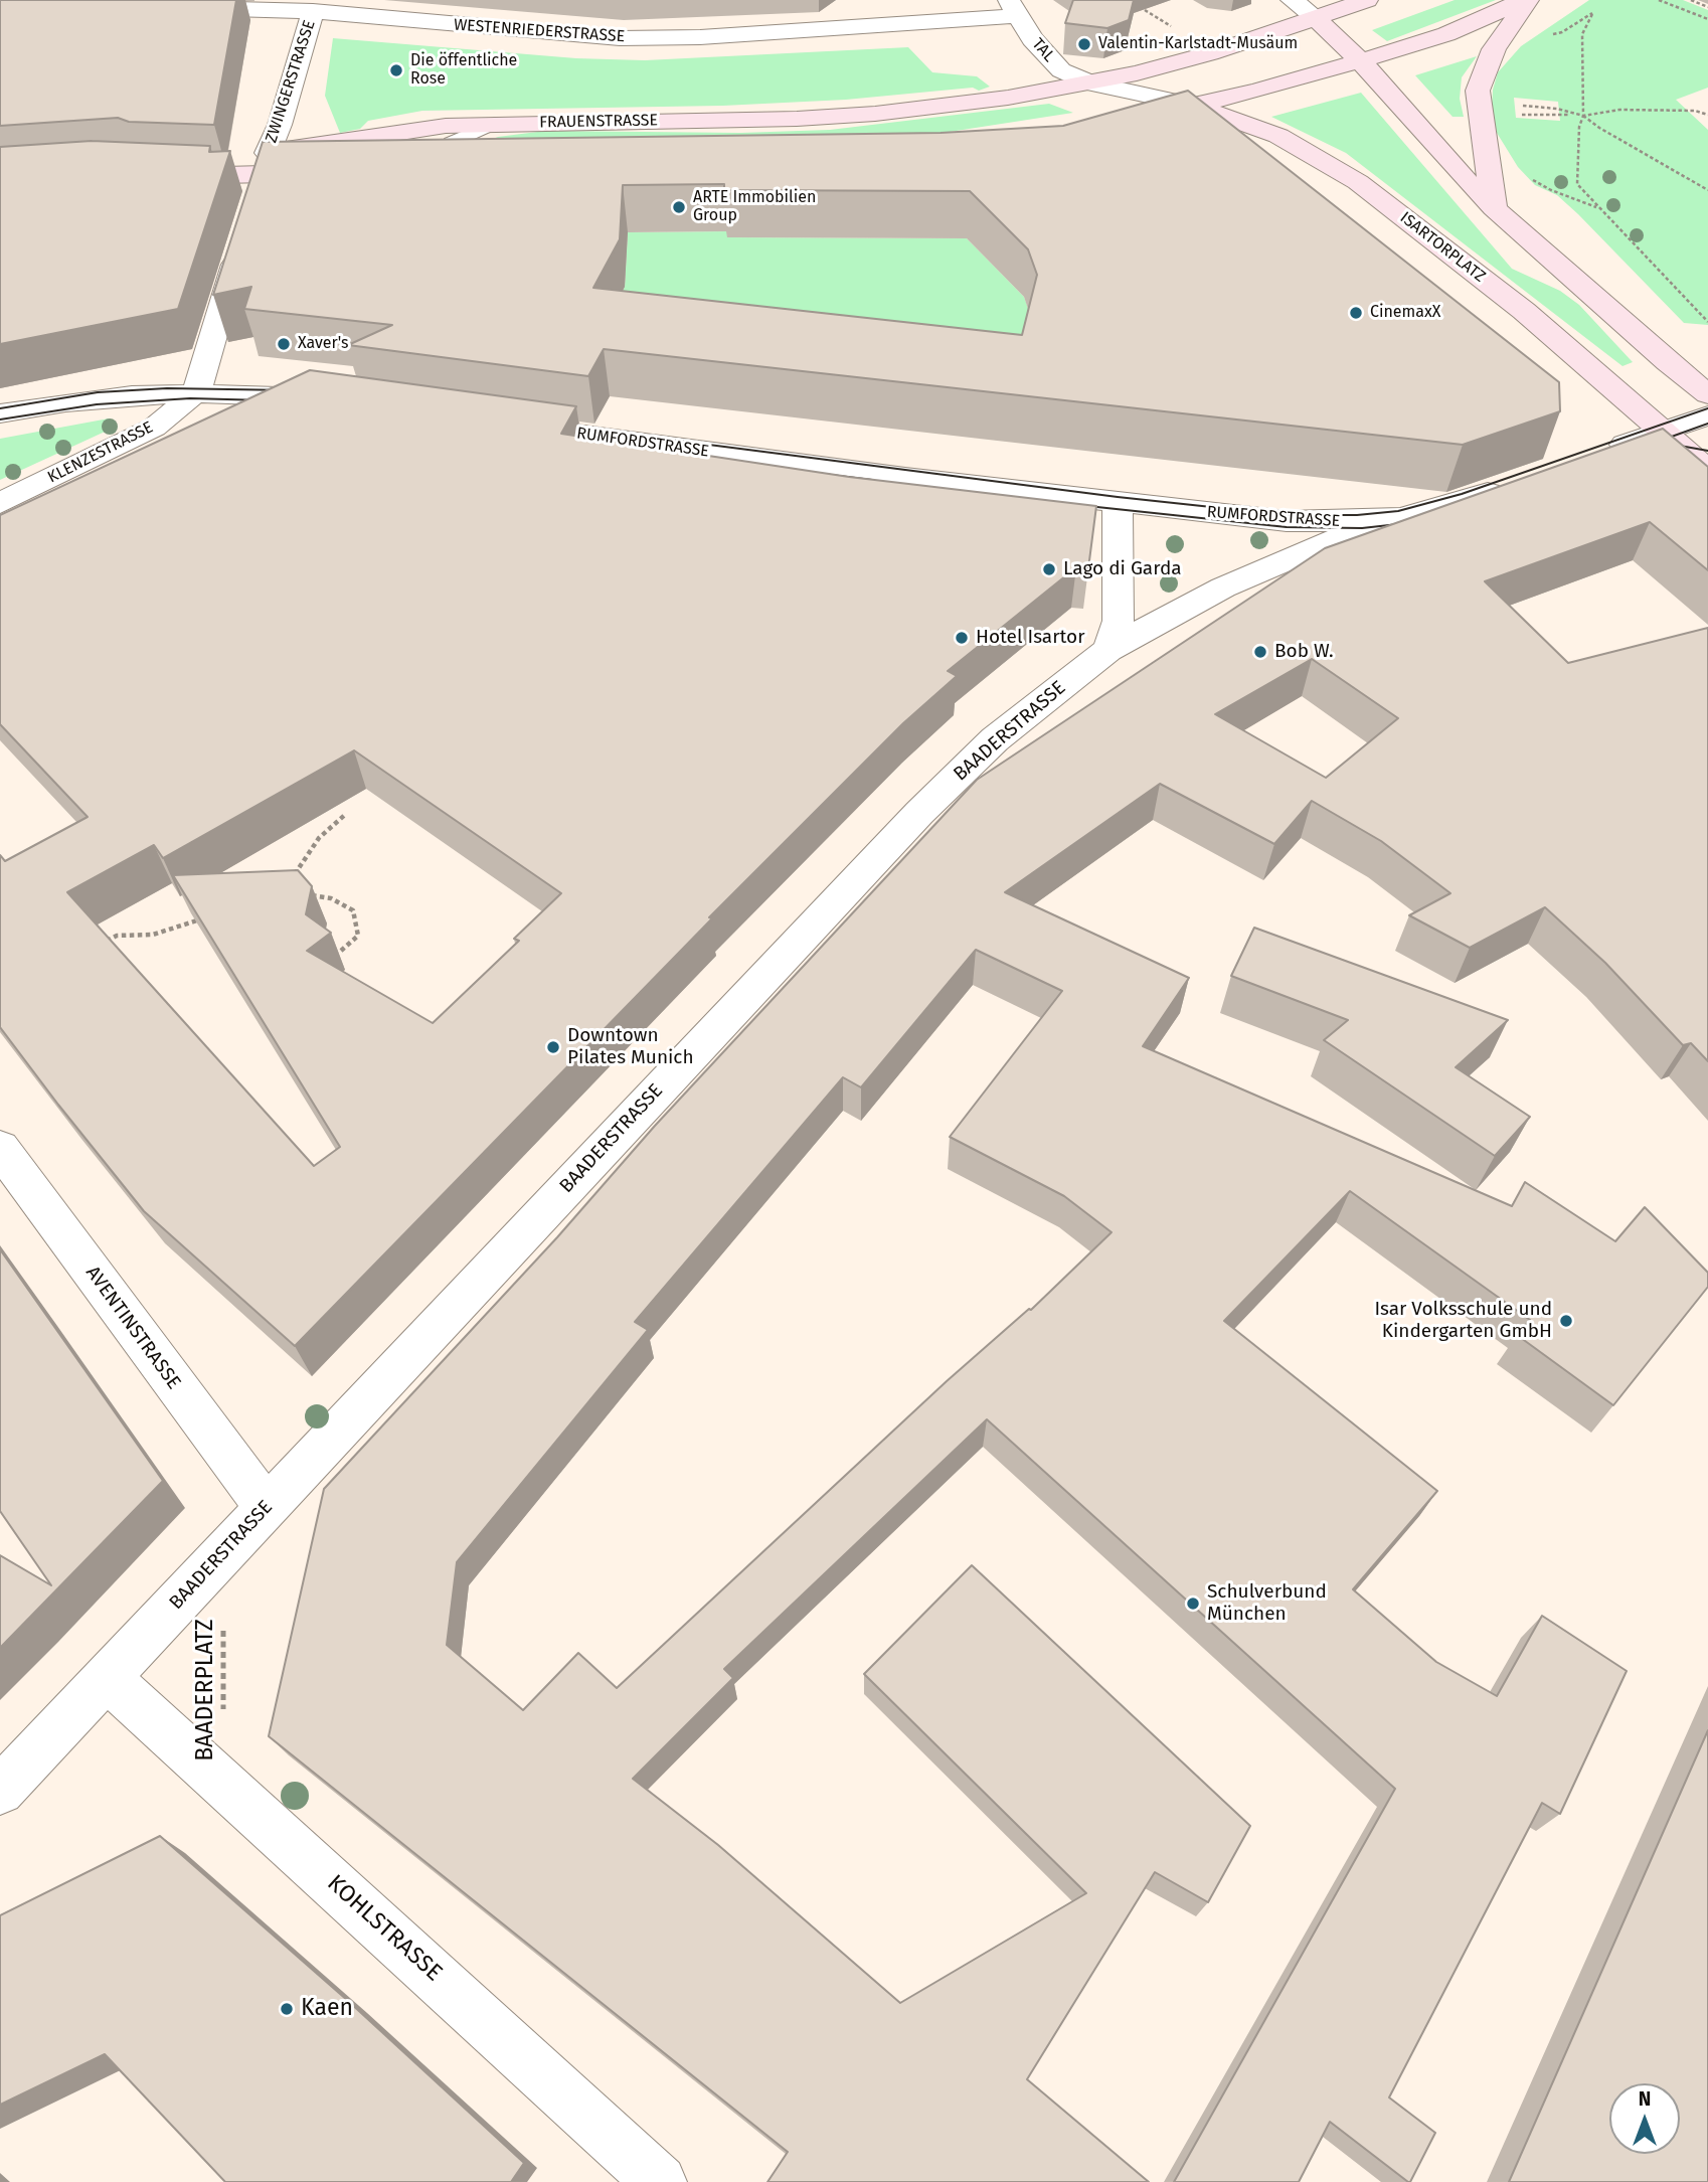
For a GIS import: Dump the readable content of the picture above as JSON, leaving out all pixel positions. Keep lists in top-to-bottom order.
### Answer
{
  "streets": {
    "main road": ["FRAUENSTRASSE", "ISARTORPLATZ"],
    "street": [
      "WESTENRIEDERSTRASSE",
      "TAL",
      "ZWINGERSTRASSE",
      "RUMFORDSTRASSE",
      "KLENZESTRASSE",
      "BAADERSTRASSE",
      "AVENTINSTRASSE",
      "KOHLSTRASSE"
    ],
    "path": ["BAADERPLATZ"]
  },
  "crossings": [
    ["WESTENRIEDERSTRASSE", "TAL"],
    ["WESTENRIEDERSTRASSE", "ZWINGERSTRASSE"],
    ["TAL", "FRAUENSTRASSE"],
    ["TAL", "ISARTORPLATZ"],
    ["ZWINGERSTRASSE", "FRAUENSTRASSE"],
    ["FRAUENSTRASSE", "ISARTORPLATZ"],
    ["RUMFORDSTRASSE", "BAADERSTRASSE"],
    ["BAADERSTRASSE", "AVENTINSTRASSE"],
    ["BAADERSTRASSE", "BAADERPLATZ"],
    ["BAADERSTRASSE", "KOHLSTRASSE"],
    ["BAADERPLATZ", "KOHLSTRASSE"]
  ],
  "places": [
    "Valentin-Karlstadt-Musäum",
    "Die öffentliche Rose",
    "ARTE Immobilien Group",
    "CinemaxX",
    "Xaver's",
    "Lago di Garda",
    "Hotel Isartor",
    "Bob W.",
    "Downtown Pilates Munich",
    "Isar Volksschule und Kindergarten GmbH",
    "Schulverbund München",
    "Kaen"
  ],
  "north": "top"
}
